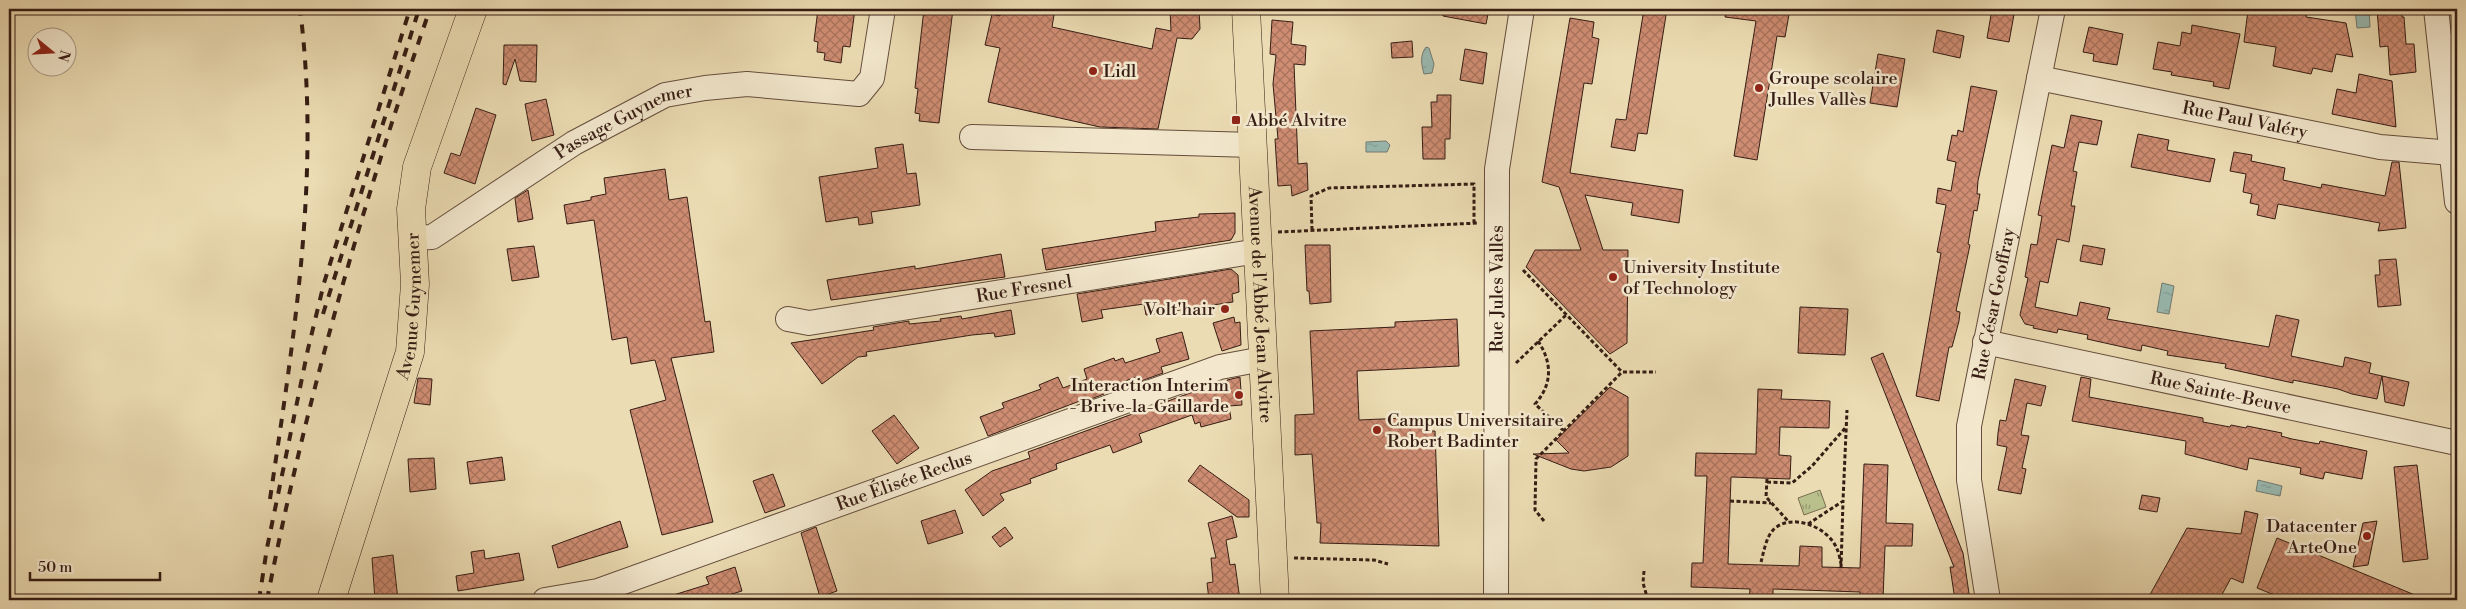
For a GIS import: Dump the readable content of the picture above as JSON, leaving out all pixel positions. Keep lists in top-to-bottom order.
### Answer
{
  "streets": {
    "main road": ["Avenue de l'Abbé Jean Alvitre", "Avenue Guynemer"],
    "street": [
      "Rue Paul Valéry",
      "Passage Guynemer",
      "Rue Fresnel",
      "Rue Jules Vallès",
      "Rue César Geoffray",
      "Rue Sainte-Beuve",
      "Rue Élisée Reclus"
    ]
  },
  "crossings": [
    ["Rue Paul Valéry", "Rue César Geoffray"],
    ["Passage Guynemer", "Avenue Guynemer"],
    ["Rue Fresnel", "Avenue de l'Abbé Jean Alvitre"],
    ["Rue César Geoffray", "Rue Sainte-Beuve"],
    ["Avenue de l'Abbé Jean Alvitre", "Rue Élisée Reclus"]
  ],
  "places": {
    "other": [
      "Lidl",
      "Groupe scolaire Julles Vallès",
      "University Institute of Technology",
      "Volt'hair",
      "Interaction Interim - Brive-la-Gaillarde",
      "Campus Universitaire Robert Badinter",
      "Datacenter ArteOne"
    ],
    "transit": ["Abbé Alvitre"]
  },
  "scale_bar": "50 m",
  "north": "right"
}
